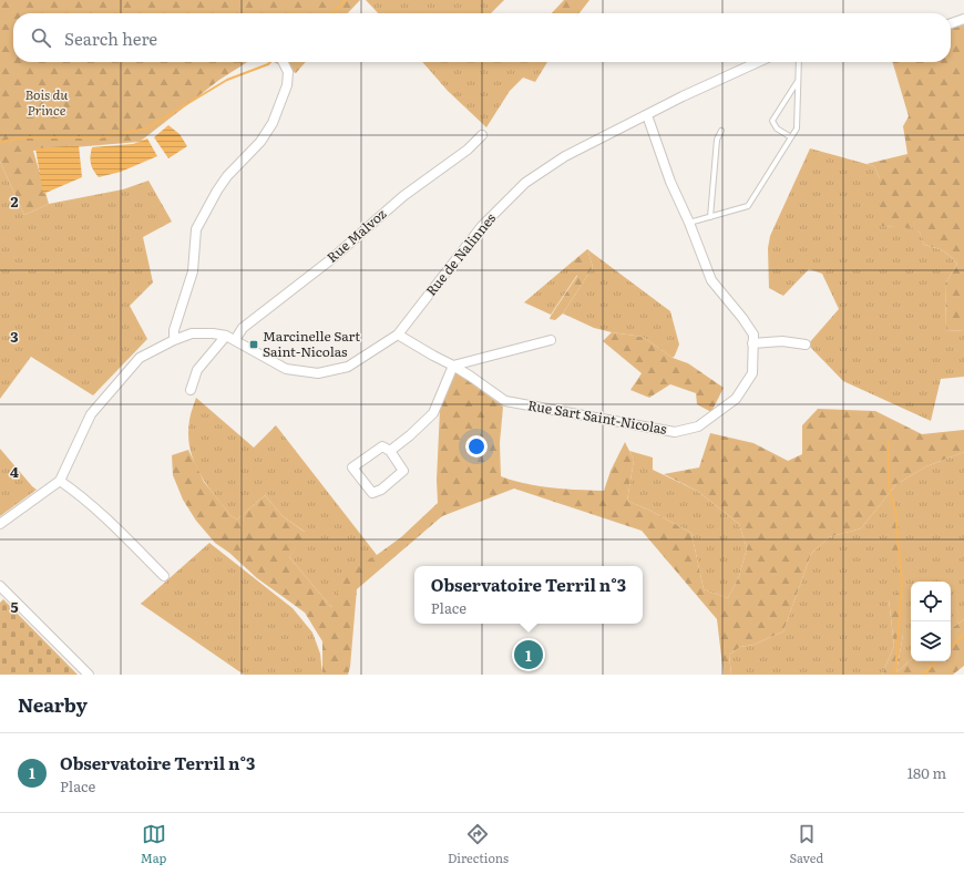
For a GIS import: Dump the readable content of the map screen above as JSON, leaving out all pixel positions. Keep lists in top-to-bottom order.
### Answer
{
  "streets": {
    "street": ["Rue Malvoz", "Rue de Nalinnes", "Rue Sart Saint-Nicolas"]
  },
  "crossings": [
    ["Rue Malvoz", "Rue de Nalinnes"],
    ["Rue de Nalinnes", "Rue Sart Saint-Nicolas"]
  ],
  "parks": ["Bois du Prince"],
  "places": {
    "transit": ["Marcinelle Sart Saint-Nicolas"]
  },
  "page": {
    "search": "Search here",
    "popup": ["Observatoire Terril n°3", "Place"],
    "pins": "1",
    "heading": "Nearby",
    "list": [
      {
        "mark": "1",
        "name": "Observatoire Terril n°3",
        "note": "Place",
        "value": "180 m"
      }
    ],
    "nav": ["Map", "Directions", "Saved"]
  },
  "grid": {
    "rows": [
      "2",
      "3",
      "4",
      "5"
    ]
  }
}
